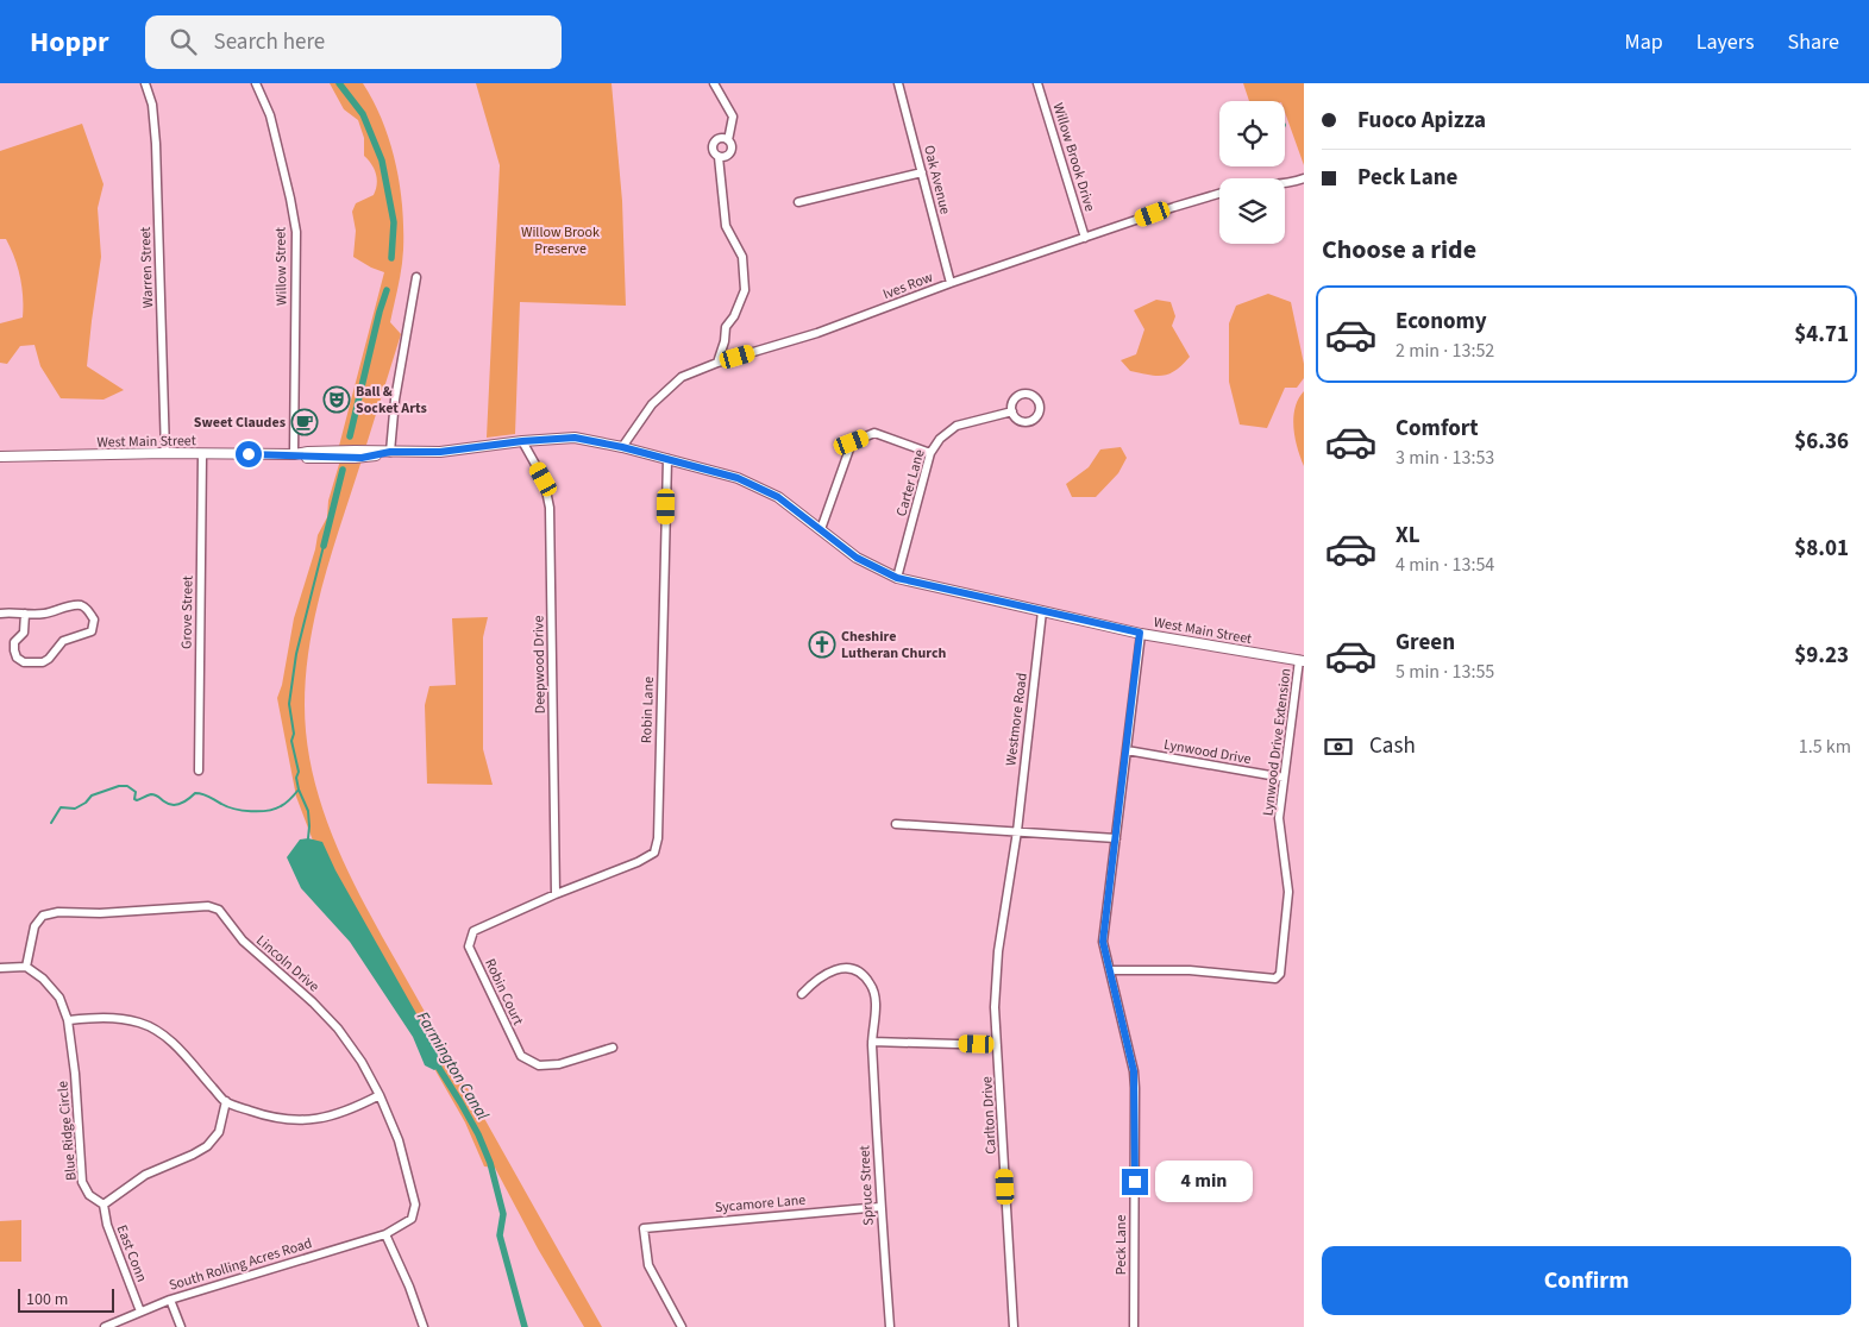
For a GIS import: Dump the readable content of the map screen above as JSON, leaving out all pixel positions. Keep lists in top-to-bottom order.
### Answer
{
  "streets": {
    "main road": ["West Main Street"],
    "street": [
      "Willow Brook Drive",
      "Oak Avenue",
      "Willow Street",
      "Warren Street",
      "Ives Row",
      "Carter Lane",
      "Grove Street",
      "Deepwood Drive",
      "Robin Lane",
      "Westmore Road",
      "Lynwood Drive Extension",
      "Lynwood Drive",
      "Lincoln Drive",
      "Robin Court",
      "Carlton Drive",
      "Blue Ridge Circle",
      "Spruce Street",
      "Sycamore Lane",
      "Peck Lane",
      "East Conn",
      "South Rolling Acres Road"
    ]
  },
  "crossings": [
    ["Willow Brook Drive", "Ives Row"],
    ["Oak Avenue", "Ives Row"],
    ["Willow Street", "West Main Street"],
    ["Warren Street", "West Main Street"],
    ["Ives Row", "West Main Street"],
    ["West Main Street", "Carter Lane"],
    ["West Main Street", "Grove Street"],
    ["West Main Street", "Deepwood Drive"],
    ["West Main Street", "Robin Lane"],
    ["West Main Street", "Westmore Road"],
    ["West Main Street", "Lynwood Drive Extension"],
    ["West Main Street", "Peck Lane"],
    ["Deepwood Drive", "Robin Lane"],
    ["Deepwood Drive", "Robin Court"],
    ["Robin Lane", "Robin Court"],
    ["Westmore Road", "Carlton Drive"],
    ["Lynwood Drive Extension", "Lynwood Drive"],
    ["Lynwood Drive Extension", "Peck Lane"],
    ["Lynwood Drive", "Peck Lane"],
    ["Lincoln Drive", "Blue Ridge Circle"],
    ["Lincoln Drive", "South Rolling Acres Road"],
    ["Blue Ridge Circle", "East Conn"],
    ["Spruce Street", "Sycamore Lane"],
    ["East Conn", "South Rolling Acres Road"]
  ],
  "water": ["Farmington Canal"],
  "parks": ["Willow Brook Preserve"],
  "places": {
    "theatre": ["Ball & Socket Arts"],
    "cafe": ["Sweet Claudes"],
    "church": ["Cheshire Lutheran Church"]
  },
  "scale_bar": "100 m",
  "page": {
    "header": "Hoppr",
    "search": "Search here",
    "nav": ["Map", "Layers", "Share"],
    "banner": ["Fuoco Apizza", "Peck Lane"],
    "heading": "Choose a ride",
    "list": [
      {
        "name": "Economy",
        "note": "2 min · 13:52",
        "value": "$4.71"
      },
      {
        "name": "Comfort",
        "note": "3 min · 13:53",
        "value": "$6.36"
      },
      {
        "name": "XL",
        "note": "4 min · 13:54",
        "value": "$8.01"
      },
      {
        "name": "Green",
        "note": "5 min · 13:55",
        "value": "$9.23"
      }
    ],
    "pay": ["Cash", "1.5 km"],
    "bubble": "4 min",
    "buttons": "Confirm",
    "scale": "100 m"
  }
}
